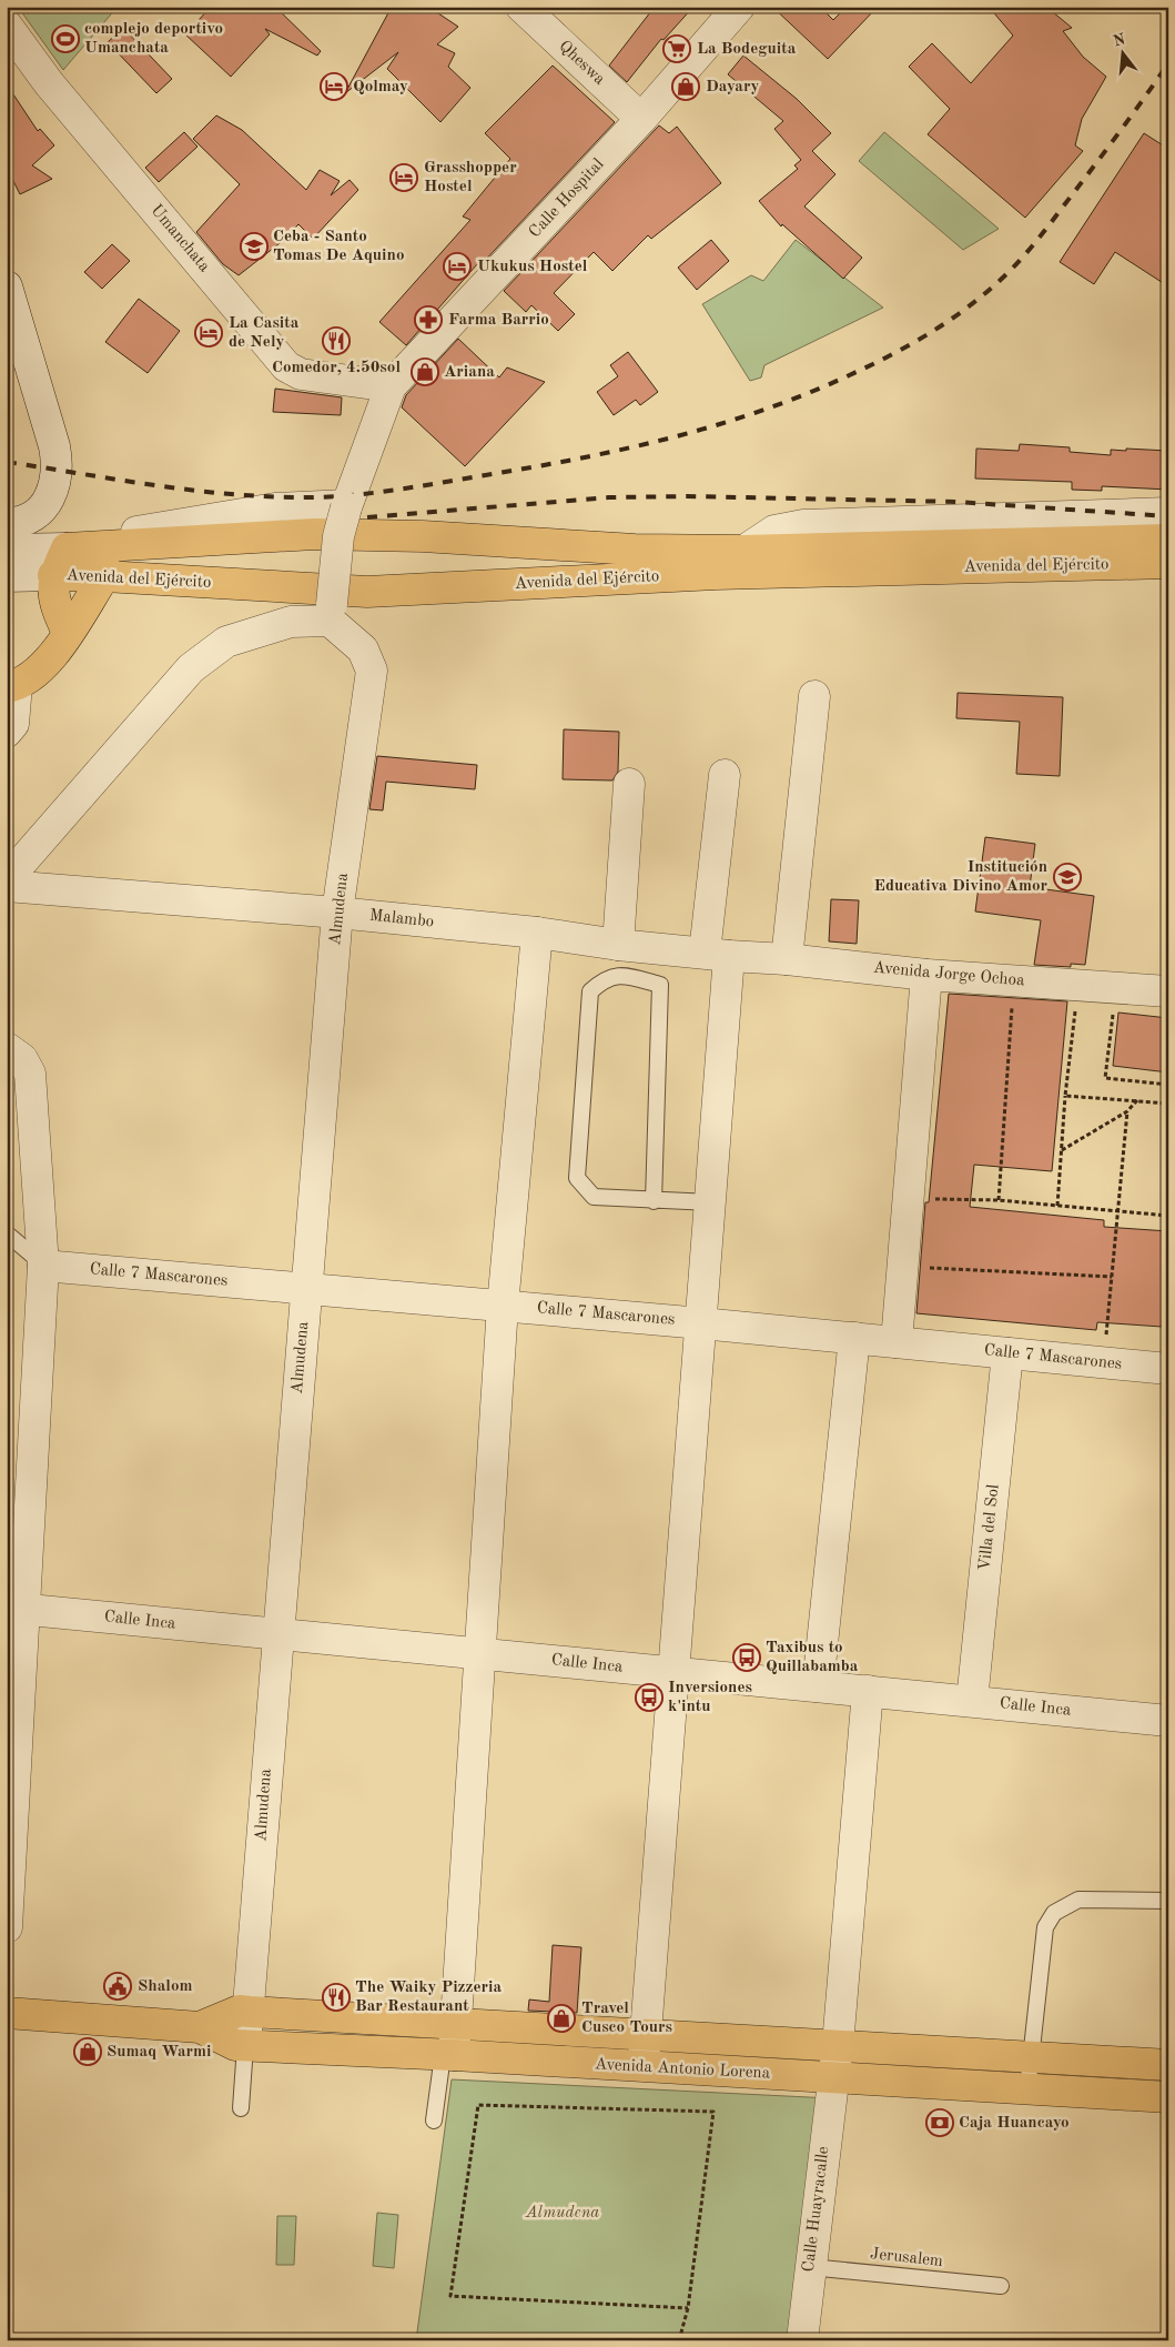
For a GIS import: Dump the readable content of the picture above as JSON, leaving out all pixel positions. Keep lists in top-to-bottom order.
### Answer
{
  "streets": {
    "main road": ["Avenida del Ejército", "Avenida Antonio Lorena"],
    "street": [
      "Qheswa",
      "Calle Hospital",
      "Umanchata",
      "Almudena",
      "Malambo",
      "Avenida Jorge Ochoa",
      "Calle 7 Mascarones",
      "Villa del Sol",
      "Calle Inca",
      "Calle Huayracalle"
    ],
    "lane": ["Jerusalem"]
  },
  "crossings": [
    ["Qheswa", "Calle Hospital"],
    ["Calle Hospital", "Umanchata"],
    ["Almudena", "Malambo"],
    ["Almudena", "Calle 7 Mascarones"],
    ["Almudena", "Calle Inca"],
    ["Almudena", "Avenida Antonio Lorena"],
    ["Malambo", "Avenida Jorge Ochoa"],
    ["Calle 7 Mascarones", "Villa del Sol"],
    ["Villa del Sol", "Calle Inca"],
    ["Calle Inca", "Calle Huayracalle"],
    ["Avenida Antonio Lorena", "Calle Huayracalle"],
    ["Calle Huayracalle", "Jerusalem"]
  ],
  "parks": ["Almudena"],
  "places": {
    "sports": ["complejo deportivo Umanchata"],
    "supermarket": ["La Bodeguita"],
    "hotel": [
      "Qolmay",
      "Grasshopper Hostel",
      "Ukukus Hostel",
      "La Casita de Nely"
    ],
    "shop": [
      "Dayary",
      "Ariana",
      "Travel Cusco Tours",
      "Sumaq Warmi"
    ],
    "school or university": ["Ceba - Santo Tomas De Aquino", "Institución Educativa Divino Amor"],
    "pharmacy": ["Farma Barrio"],
    "restaurant": ["Comedor, 4.50sol", "The Waiky Pizzeria Bar Restaurant"],
    "bus stop": ["Taxibus to Quillabamba", "Inversiones k'intu"],
    "public building": ["Shalom"],
    "bank": ["Caja Huancayo"]
  },
  "north": "top"
}
